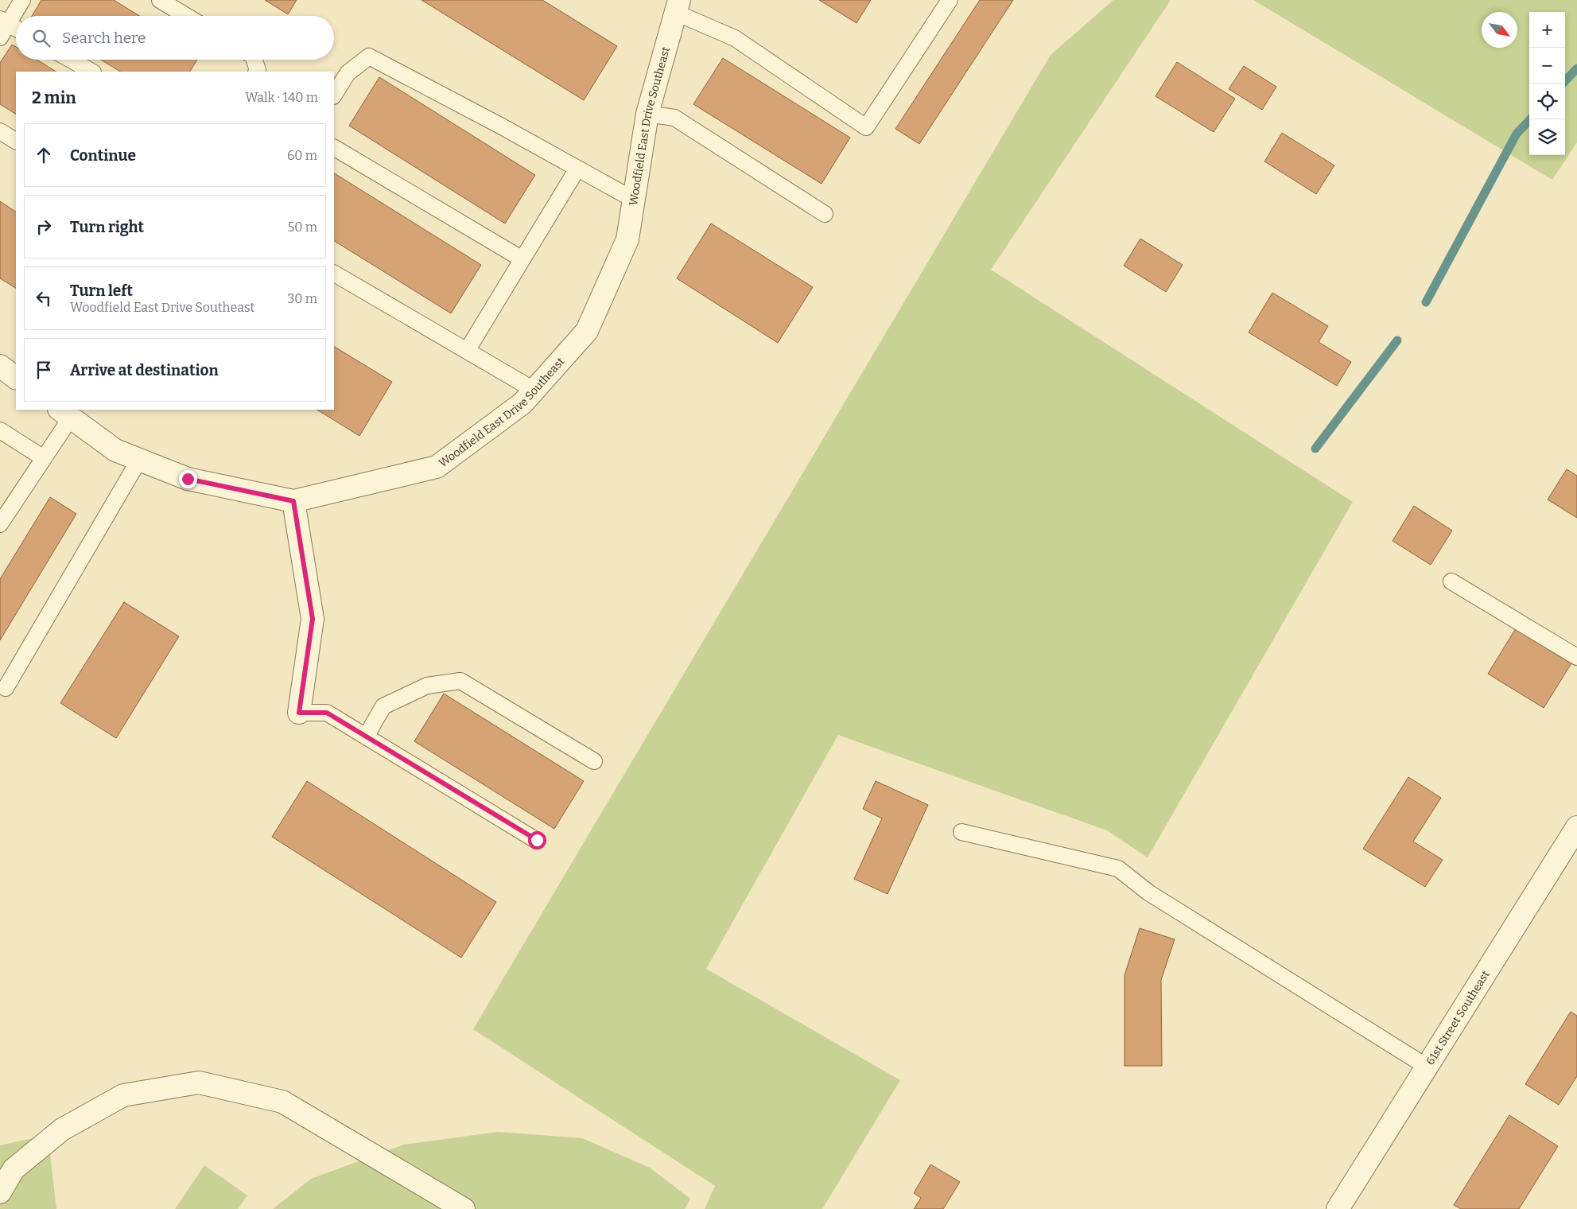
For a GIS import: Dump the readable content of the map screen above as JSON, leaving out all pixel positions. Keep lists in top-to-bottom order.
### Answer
{
  "streets": {
    "street": ["Woodfield East Drive Southeast", "61st Street Southeast"]
  },
  "north": "bottom right",
  "page": {
    "map_buttons": ["+", "−"],
    "search": "Search here",
    "heading": ["2 min", "Walk · 140 m"],
    "list": [
      ["Continue", "60 m"],
      ["Turn right", "50 m"],
      ["Turn left", "Woodfield East Drive Southeast", "30 m"],
      "Arrive at destination"
    ]
  }
}
